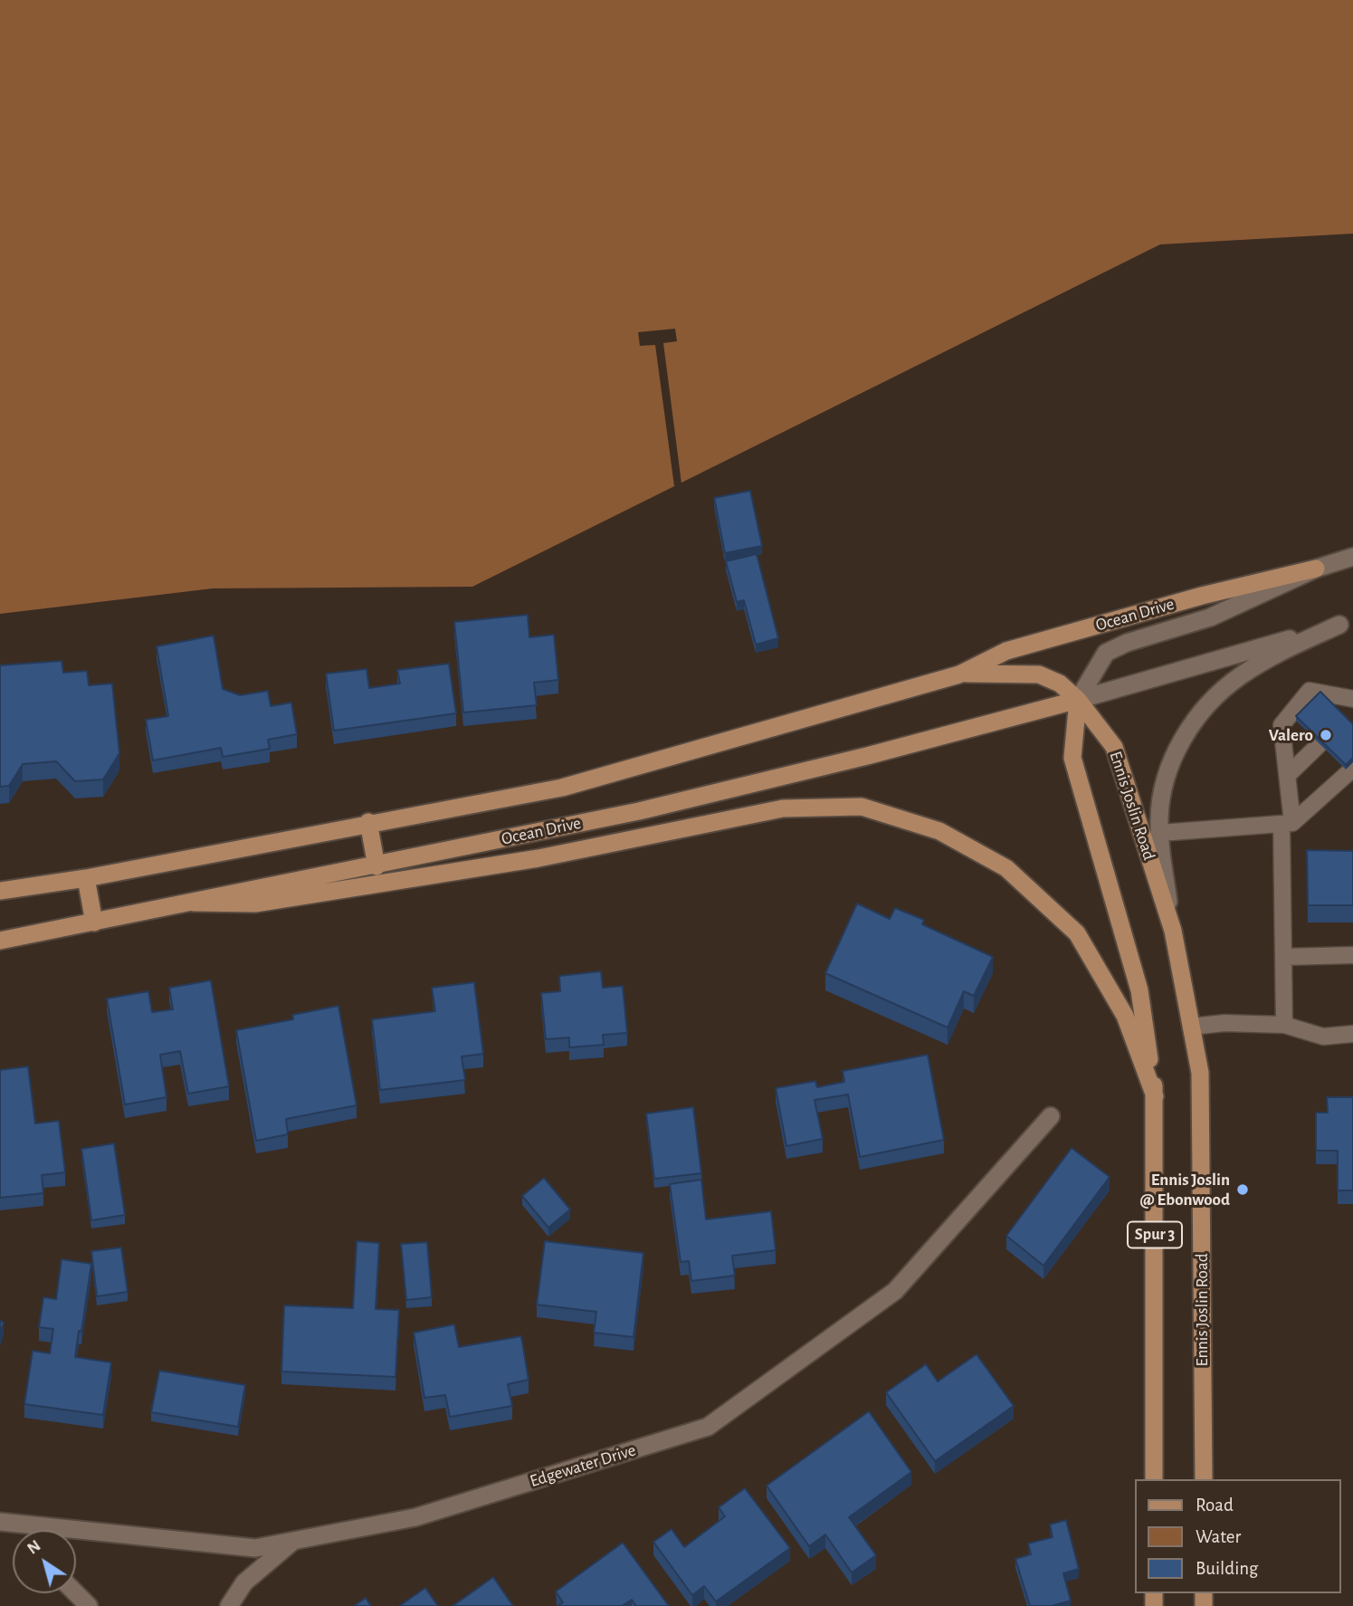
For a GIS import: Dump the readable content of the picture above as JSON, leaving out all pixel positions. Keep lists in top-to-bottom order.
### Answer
{
  "streets": {
    "main road": ["Ocean Drive", "Ennis Joslin Road", "Spur 3"],
    "street": ["Edgewater Drive"]
  },
  "crossings": [
    ["Ocean Drive", "Ennis Joslin Road"],
    ["Ocean Drive", "Spur 3"],
    ["Ennis Joslin Road", "Spur 3"]
  ],
  "places": ["Valero", "Ennis Joslin @ Ebonwood"],
  "legend": ["Road", "Water", "Building"],
  "north": "top left"
}
